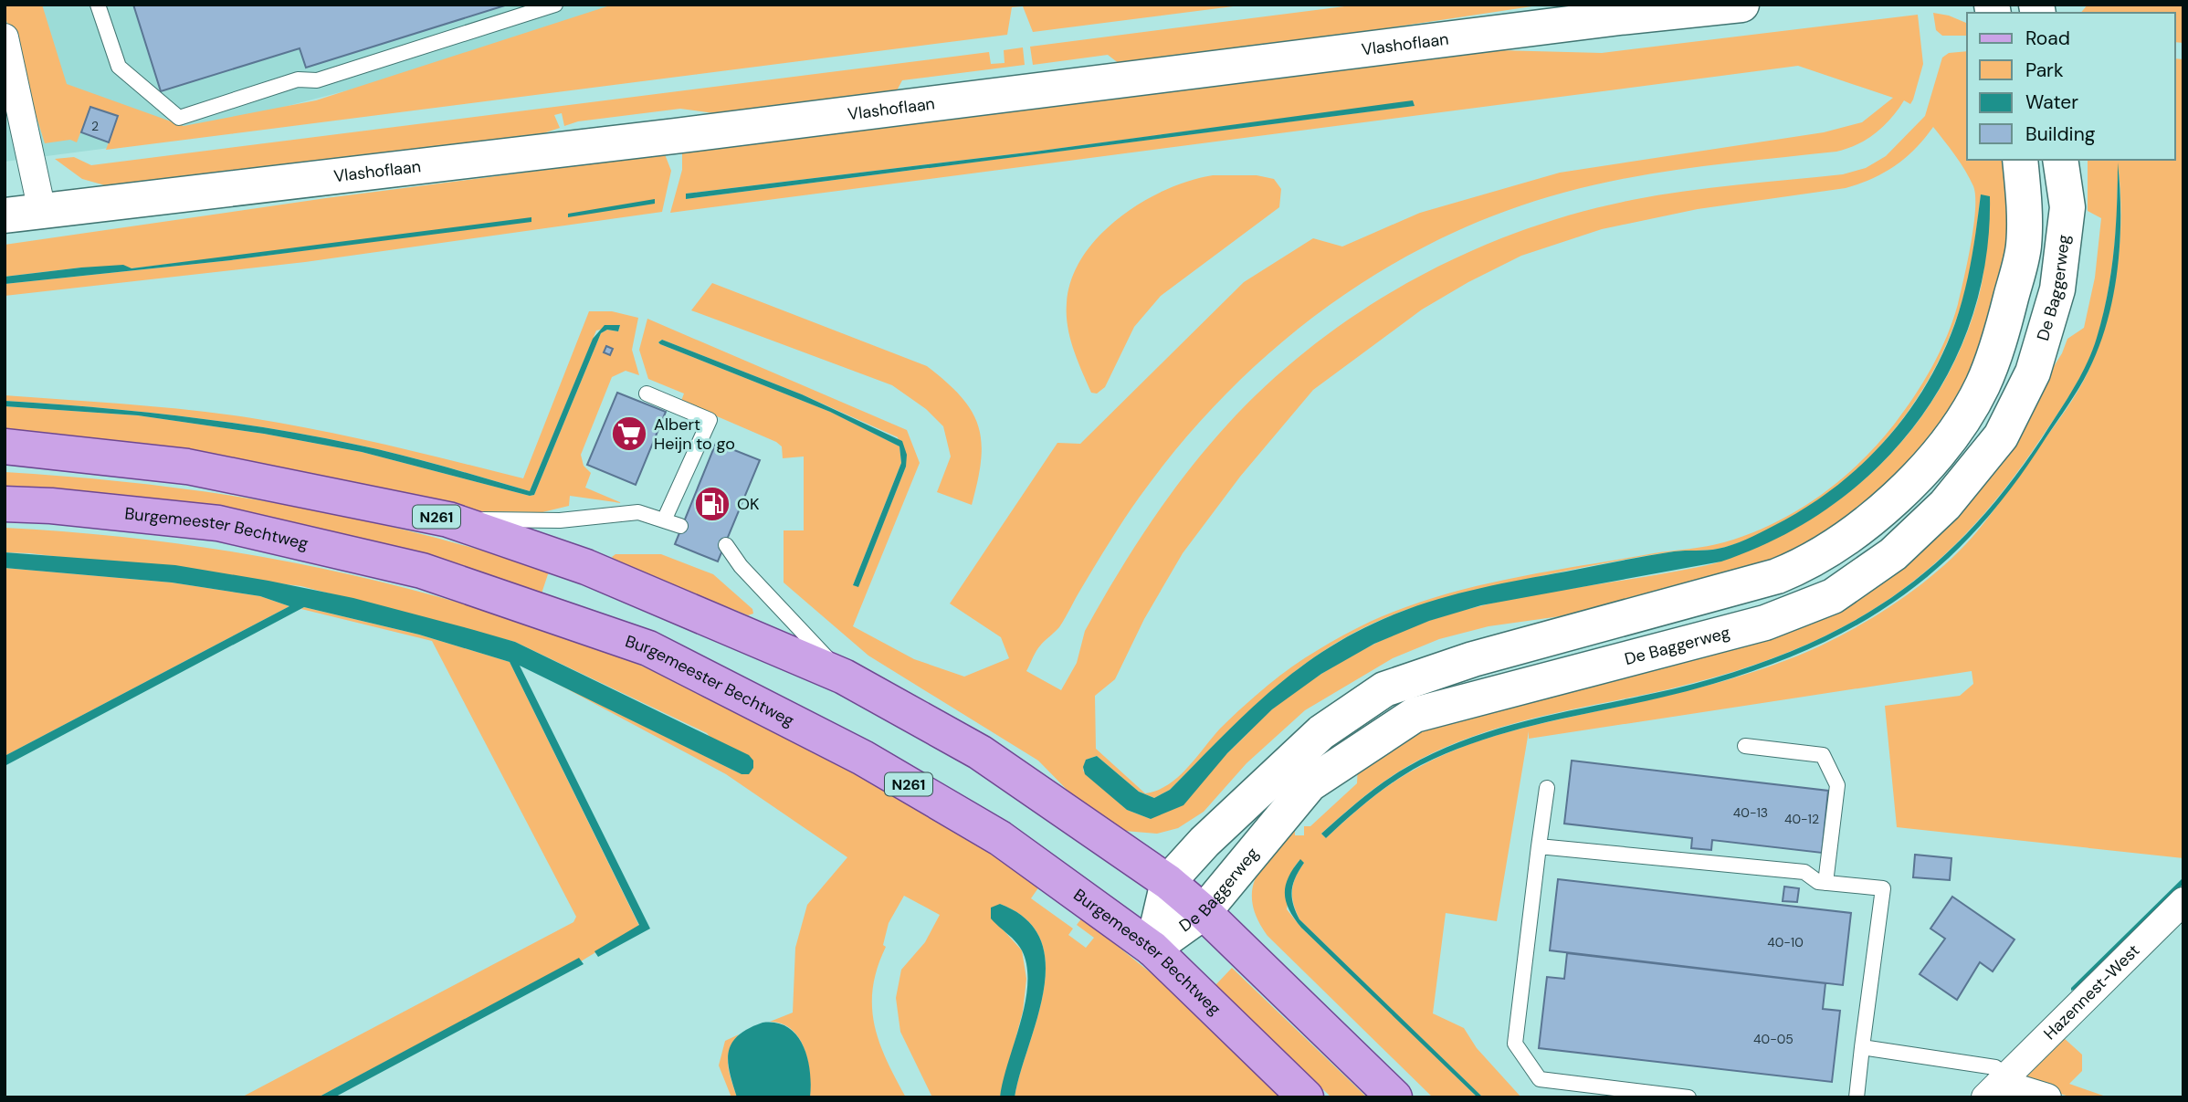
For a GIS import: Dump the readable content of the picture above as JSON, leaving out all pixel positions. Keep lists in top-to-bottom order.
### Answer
{
  "streets": {
    "main road": ["N261", "Burgemeester Bechtweg"],
    "street": ["Vlashoflaan", "De Baggerweg", "Hazennest-West"]
  },
  "crossings": [
    ["De Baggerweg", "N261"],
    ["De Baggerweg", "Burgemeester Bechtweg"]
  ],
  "places": {
    "supermarket": ["Albert Heijn to go"],
    "fuel station": ["OK"]
  },
  "house_numbers": [
    "2",
    "40-13",
    "40-12",
    "40-10",
    "40-05"
  ],
  "legend": [
    "Road",
    "Park",
    "Water",
    "Building"
  ]
}
